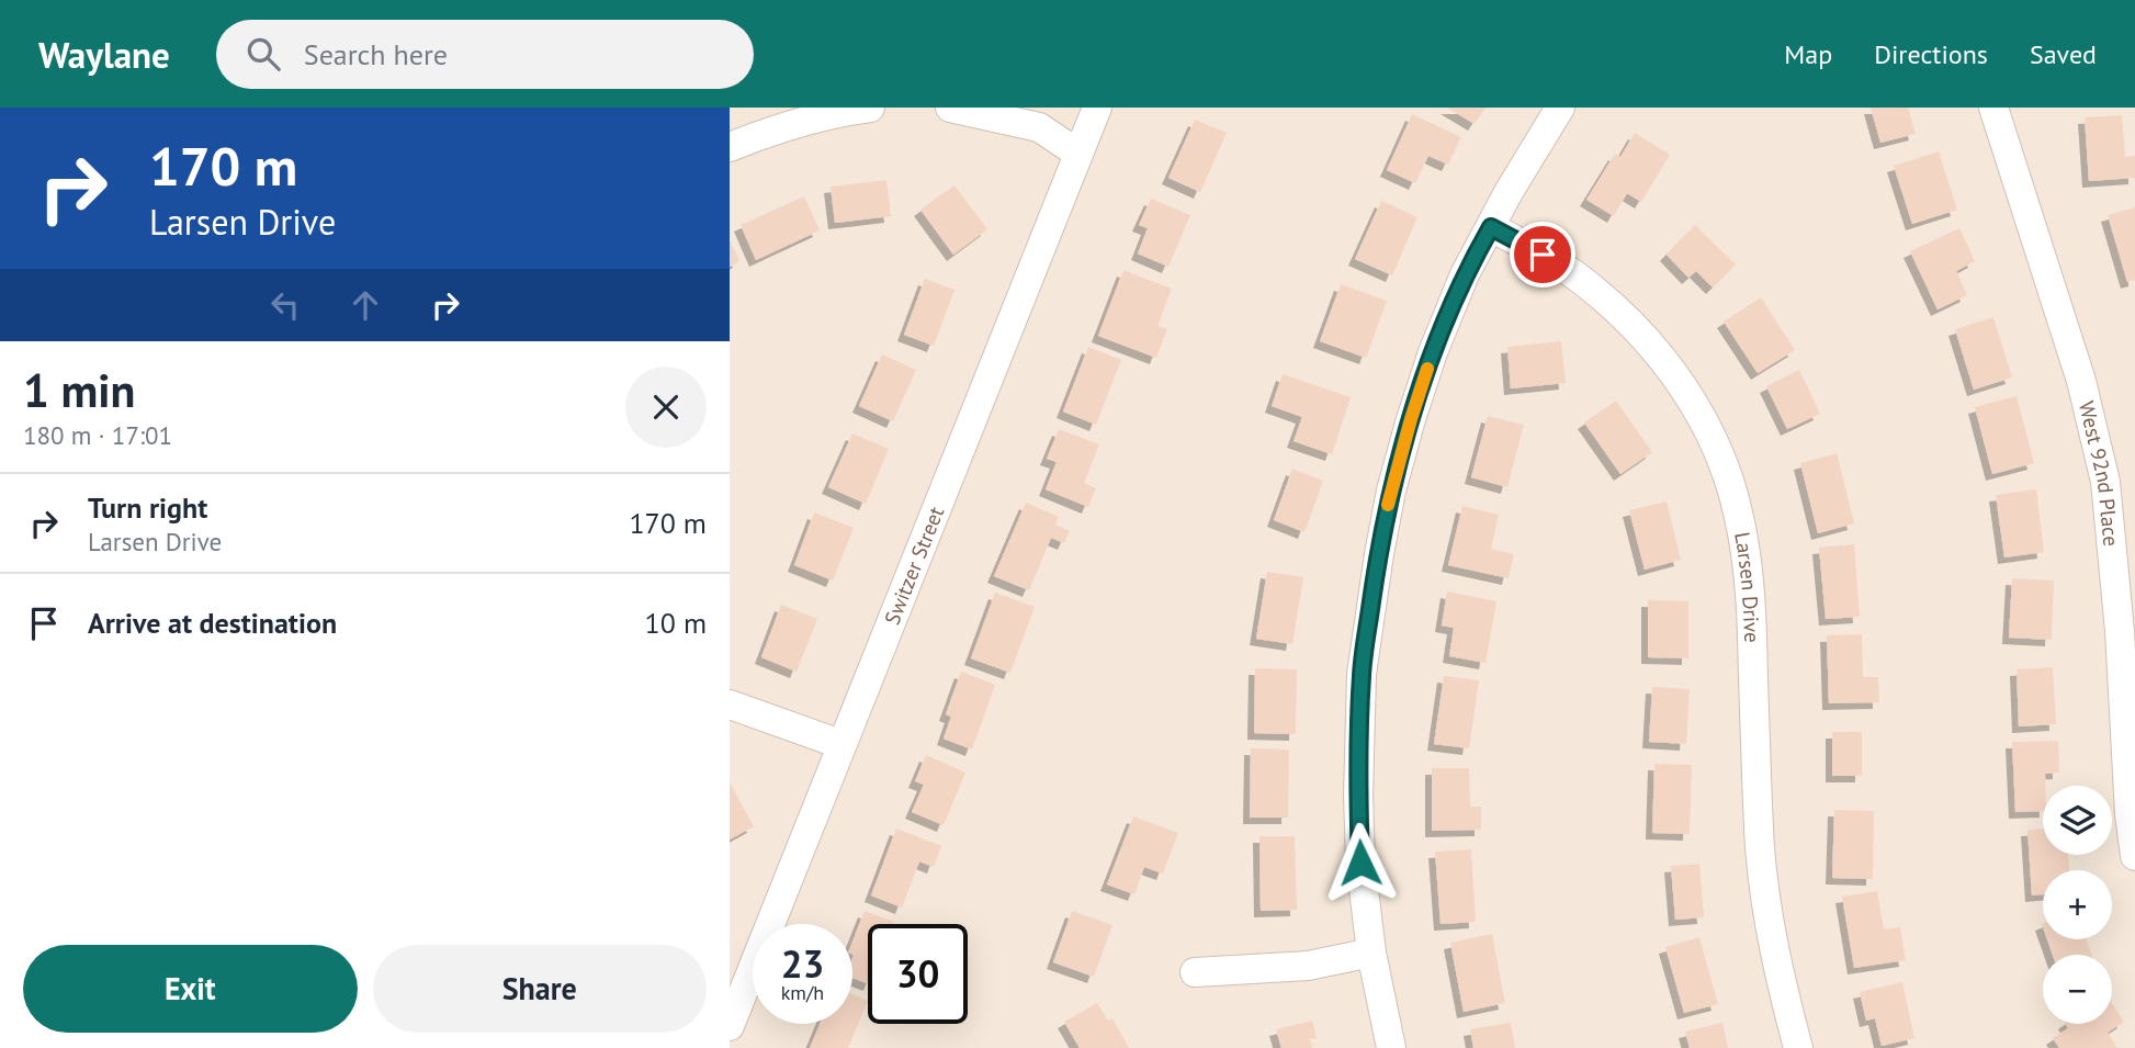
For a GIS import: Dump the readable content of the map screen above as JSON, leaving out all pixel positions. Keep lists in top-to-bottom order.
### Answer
{
  "streets": {
    "street": ["West 92nd Place", "Switzer Street", "Larsen Drive"]
  },
  "page": {
    "header": "Waylane",
    "search": "Search here",
    "nav": ["Map", "Directions", "Saved"],
    "turn": ["170 m", "Larsen Drive"],
    "heading": ["1 min", "180 m · 17:01"],
    "list": [
      {
        "name": "Turn right",
        "note": "Larsen Drive",
        "value": "170 m"
      },
      {
        "name": "Arrive at destination",
        "value": "10 m"
      }
    ],
    "map_buttons": ["+", "−"],
    "speed": "23 km/h",
    "limit": "30",
    "buttons": ["Exit", "Share"]
  }
}
